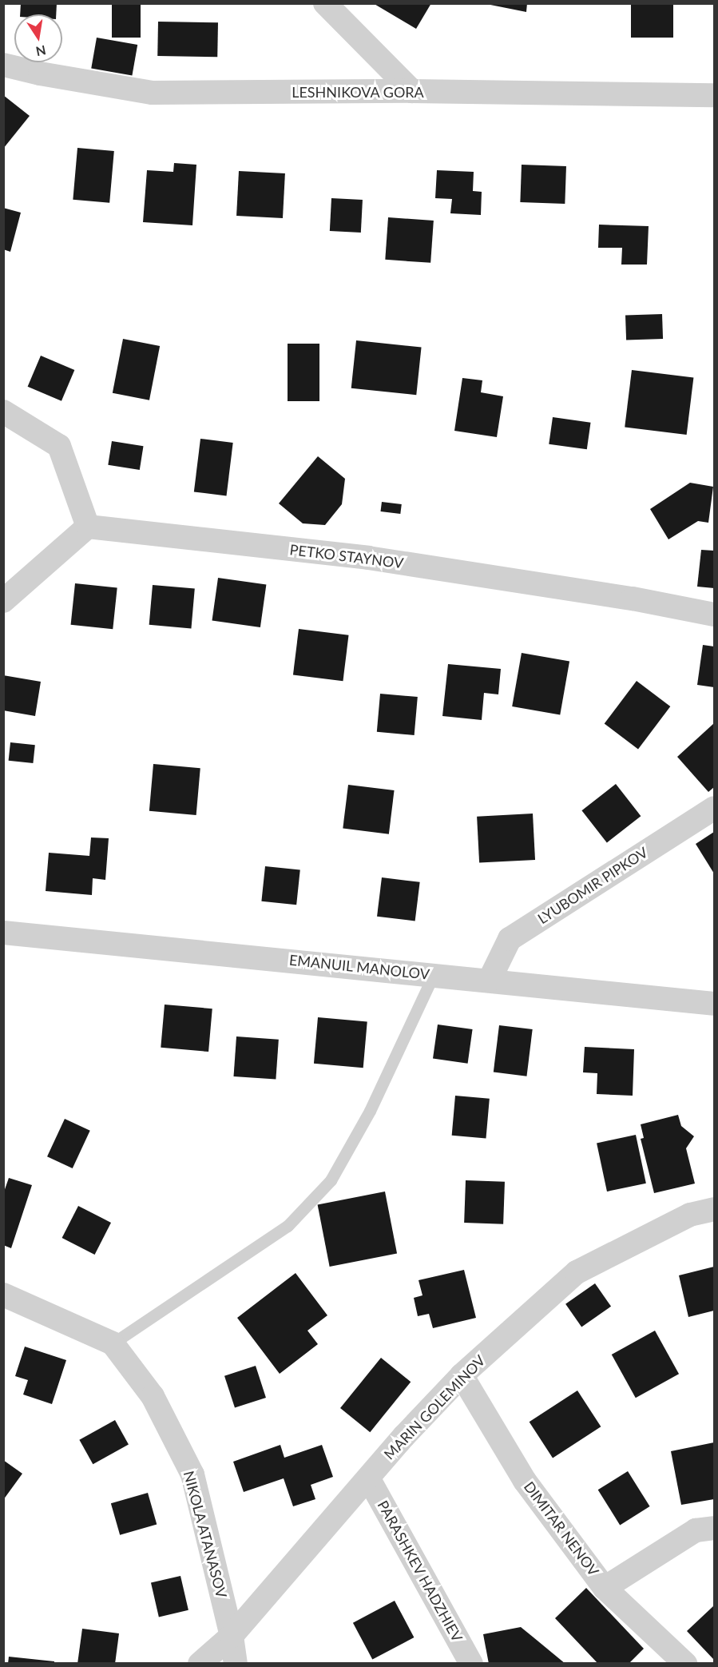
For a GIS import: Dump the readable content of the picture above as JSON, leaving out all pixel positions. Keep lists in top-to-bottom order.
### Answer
{
  "streets": {
    "street": [
      "LESHNIKOVA GORA",
      "PETKO STAYNOV",
      "LYUBOMIR PIPKOV",
      "EMANUIL MANOLOV",
      "MARIN GOLEMINOV",
      "DIMITAR NENOV",
      "NIKOLA ATANASOV",
      "PARASHKEV HADZHIEV"
    ]
  },
  "crossings": [
    ["LYUBOMIR PIPKOV", "EMANUIL MANOLOV"],
    ["MARIN GOLEMINOV", "DIMITAR NENOV"],
    ["MARIN GOLEMINOV", "NIKOLA ATANASOV"],
    ["MARIN GOLEMINOV", "PARASHKEV HADZHIEV"]
  ],
  "north": "bottom"
}
